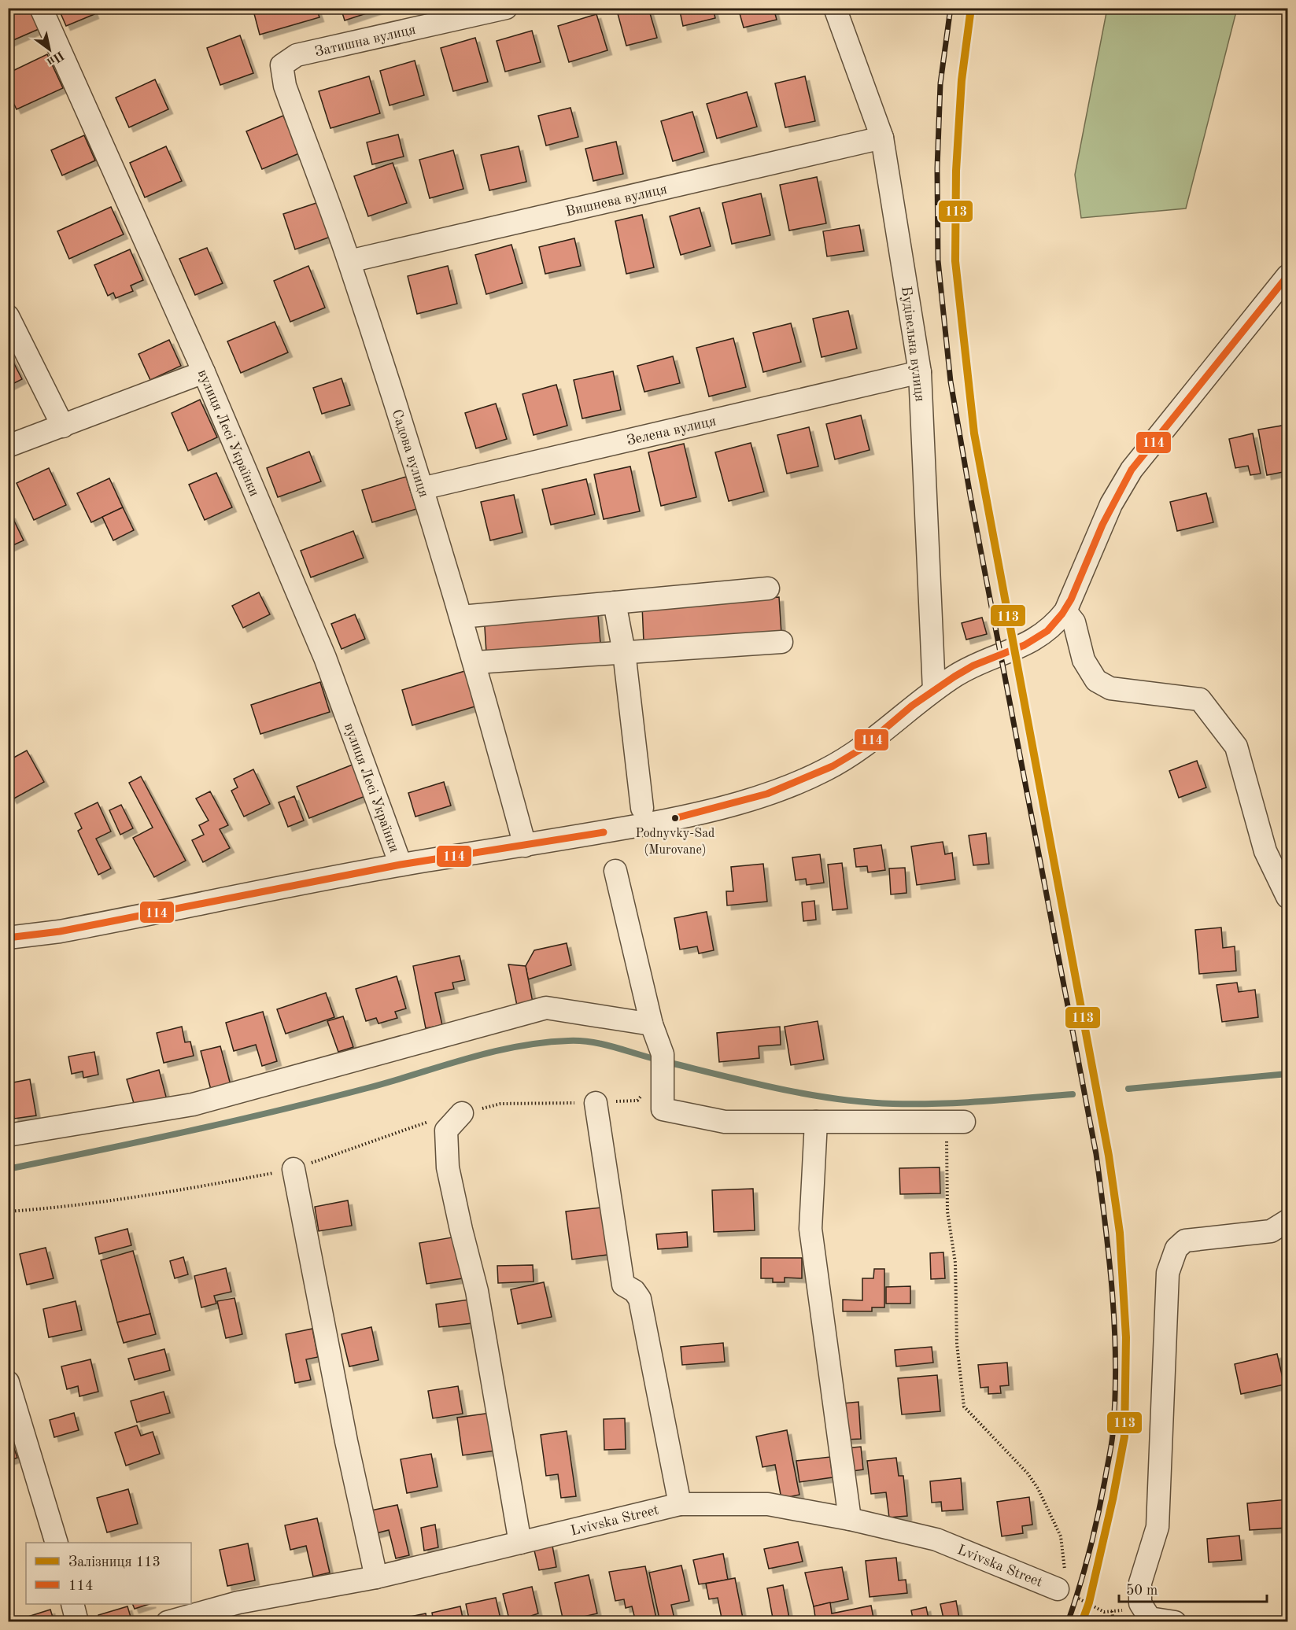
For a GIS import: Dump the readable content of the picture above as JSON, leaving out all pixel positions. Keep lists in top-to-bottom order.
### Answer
{
  "streets": {
    "street": [
      "Затишна вулиця",
      "Вишнева вулиця",
      "Будівельна вулиця",
      "Зелена вулиця",
      "вулиця Лесі Українки",
      "Садова вулиця",
      "Lvivska Street"
    ]
  },
  "crossings": [
    ["Затишна вулиця", "Садова вулиця"],
    ["Вишнева вулиця", "Будівельна вулиця"],
    ["Вишнева вулиця", "Садова вулиця"],
    ["Будівельна вулиця", "Зелена вулиця"],
    ["Зелена вулиця", "Садова вулиця"]
  ],
  "places": ["Podnyvky-Sad (Murovane)"],
  "lines": ["rail line 113", "transit line 114"],
  "legend": ["Залізниця 113", "114"],
  "scale_bar": "50 m",
  "north": "bottom right"
}
